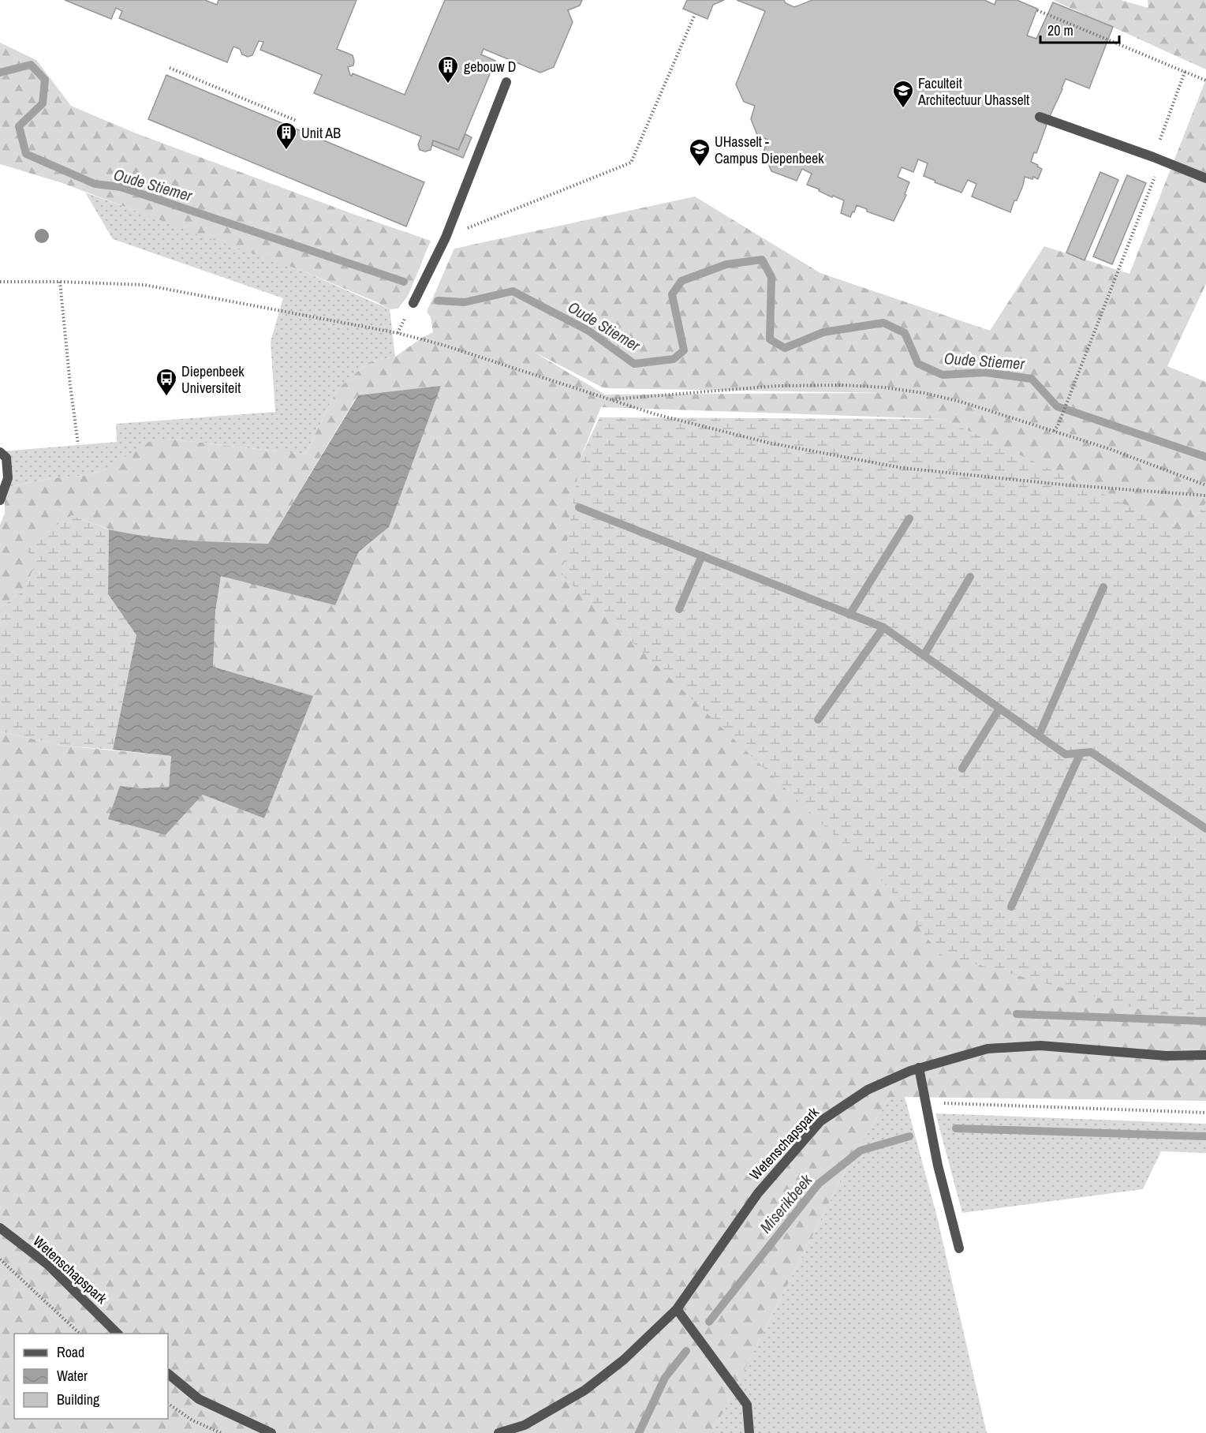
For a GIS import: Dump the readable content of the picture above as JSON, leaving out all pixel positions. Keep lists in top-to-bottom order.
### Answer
{
  "streets": {
    "street": ["Wetenschapspark"]
  },
  "water": ["Oude Stiemer", "Miserikbeek"],
  "places": {
    "building": ["gebouw D", "Unit AB"],
    "school or university": ["Faculteit Architectuur Uhasselt", "UHasselt - Campus Diepenbeek"],
    "bus stop": ["Diepenbeek Universiteit"]
  },
  "legend": ["Road", "Water", "Building"],
  "scale_bar": "20 m"
}
